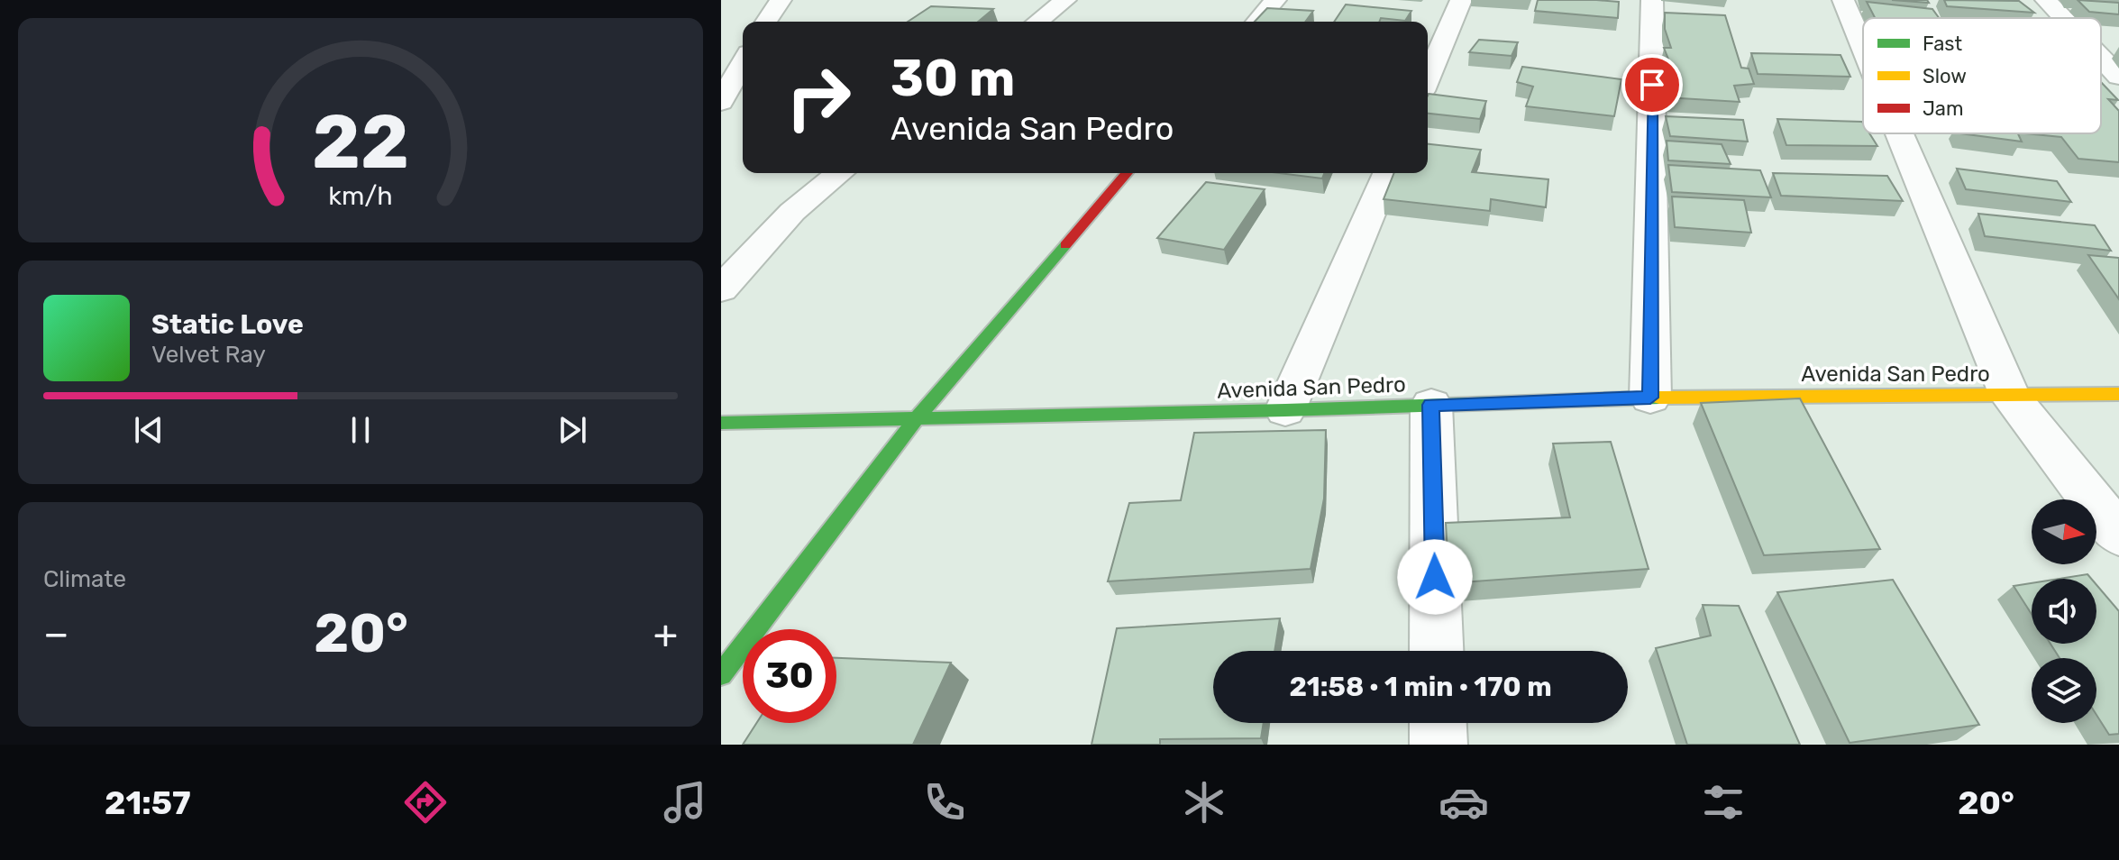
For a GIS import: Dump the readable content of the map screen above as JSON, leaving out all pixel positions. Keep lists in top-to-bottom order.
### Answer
{
  "streets": {
    "street": ["Avenida San Pedro"]
  },
  "legend": ["Fast", "Slow", "Jam"],
  "north": "right",
  "page": {
    "turn": ["30 m", "Avenida San Pedro"],
    "song": ["Static Love", "Velvet Ray"],
    "tile": "Climate",
    "heat": ["−", "20°", "+"],
    "limit": "30",
    "trip": "21:58 · 1 min · 170 m",
    "tabs": ["21:57", "20°"],
    "gauge": ["22", "km/h"]
  }
}
